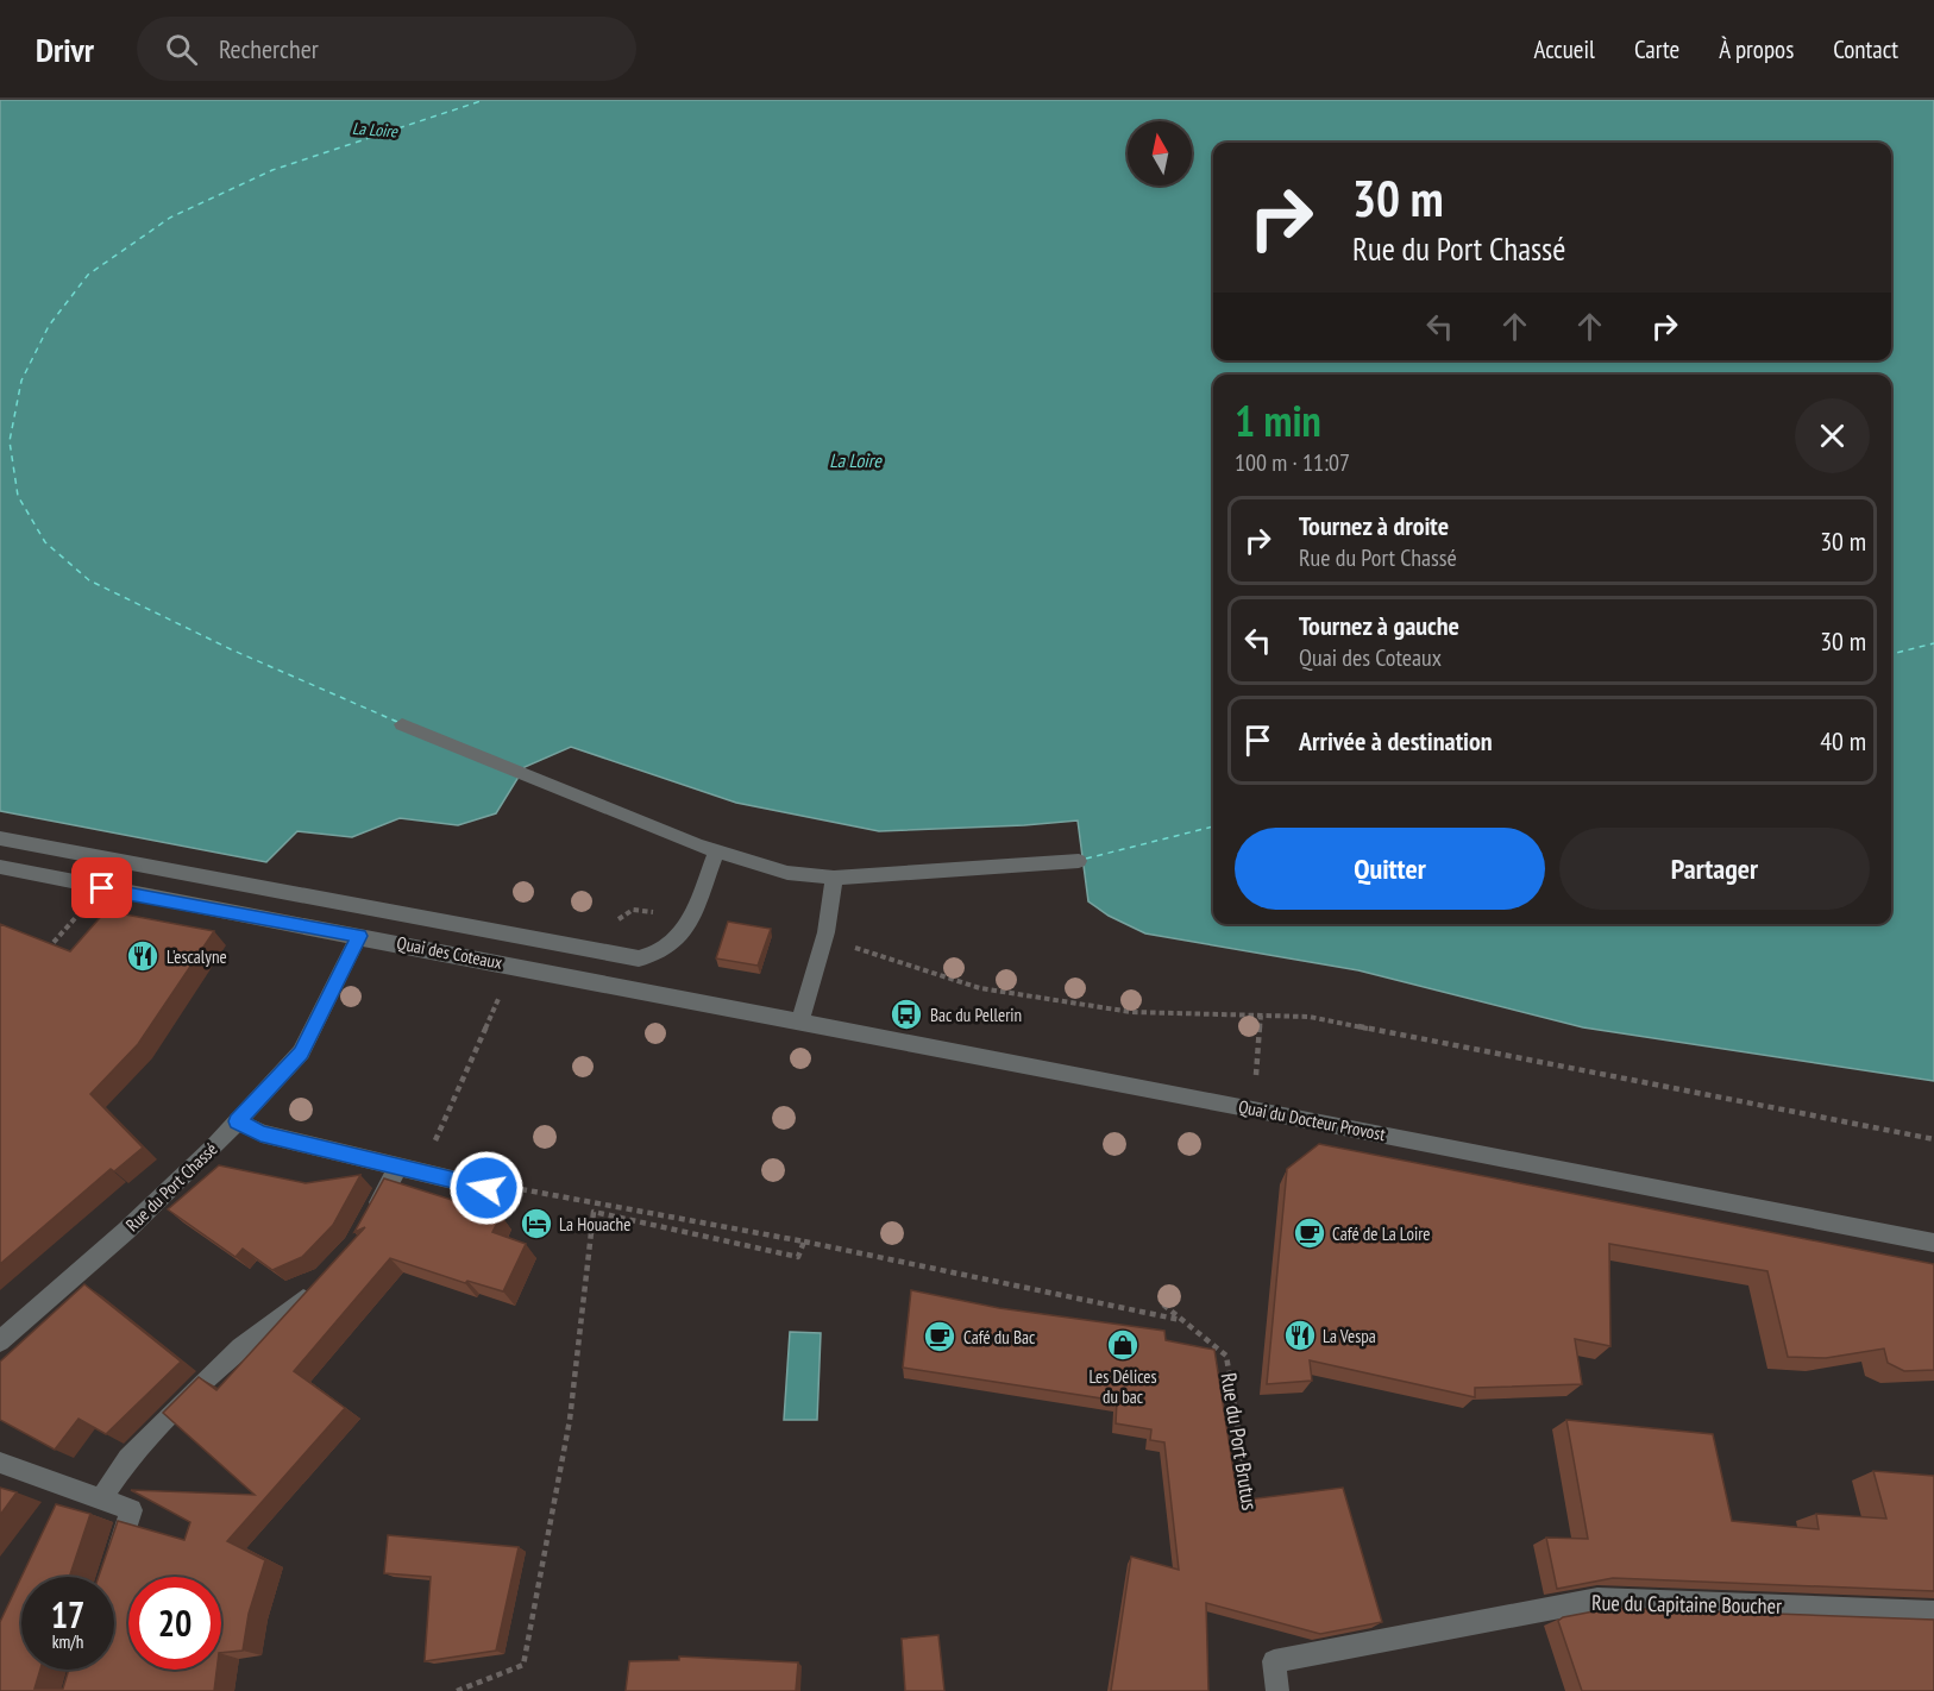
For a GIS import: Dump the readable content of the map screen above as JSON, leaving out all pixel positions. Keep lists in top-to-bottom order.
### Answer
{
  "streets": {
    "street": [
      "Quai des Coteaux",
      "Quai du Docteur Provost",
      "Rue du Port Chassé",
      "Rue du Capitaine Boucher"
    ],
    "path": ["Rue du Port Brutus"]
  },
  "crossings": [
    ["Quai des Coteaux", "Quai du Docteur Provost"],
    ["Quai des Coteaux", "Rue du Port Chassé"]
  ],
  "water": ["La Loire"],
  "places": {
    "restaurant": ["L'escalyne", "La Vespa"],
    "bus stop": ["Bac du Pellerin"],
    "hotel": ["La Houache"],
    "cafe": ["Café de La Loire", "Café du Bac"],
    "shop": ["Les Délices du bac"]
  },
  "north": "top",
  "page": {
    "header": "Drivr",
    "search": "Rechercher",
    "nav": [
      "Accueil",
      "Carte",
      "À propos",
      "Contact"
    ],
    "turn": ["30 m", "Rue du Port Chassé"],
    "heading": ["1 min", "100 m · 11:07"],
    "list": [
      {
        "name": "Tournez à droite",
        "note": "Rue du Port Chassé",
        "value": "30 m"
      },
      {
        "name": "Tournez à gauche",
        "note": "Quai des Coteaux",
        "value": "30 m"
      },
      {
        "name": "Arrivée à destination",
        "value": "40 m"
      }
    ],
    "buttons": ["Quitter", "Partager"],
    "speed": "17 km/h",
    "limit": "20"
  }
}
